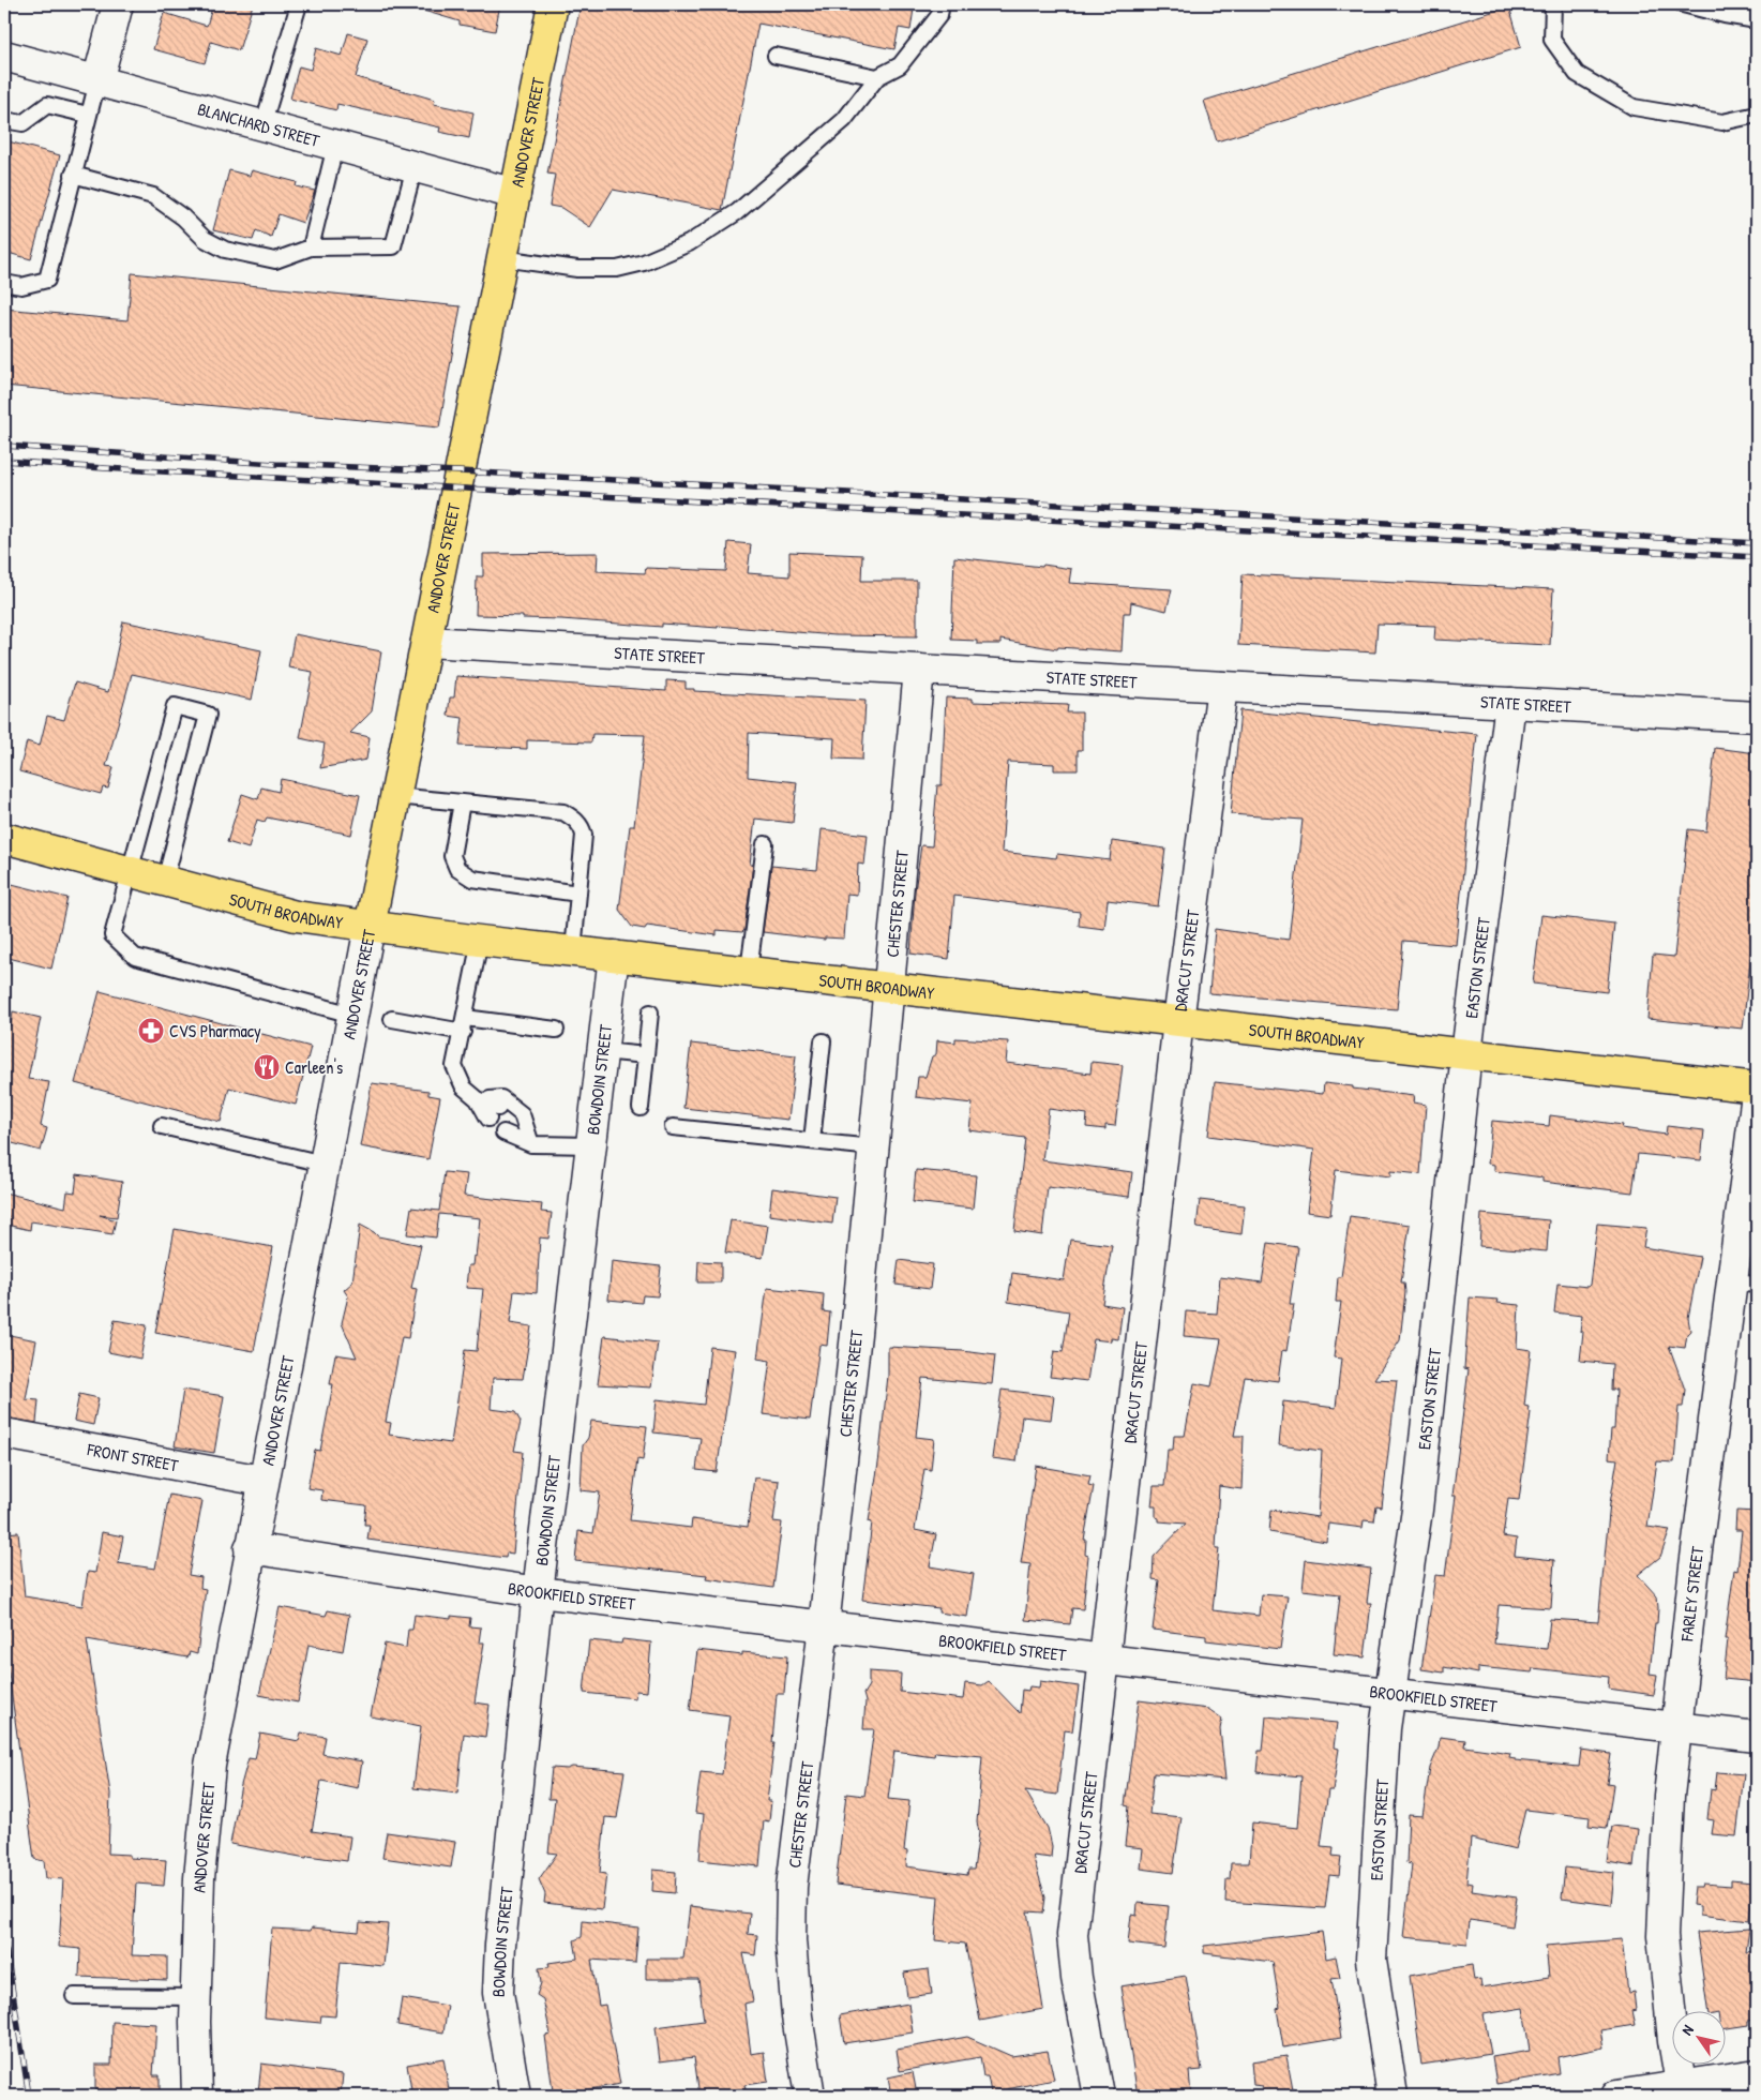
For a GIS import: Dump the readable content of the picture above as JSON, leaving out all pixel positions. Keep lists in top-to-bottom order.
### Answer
{
  "streets": {
    "main road": ["ANDOVER STREET", "SOUTH BROADWAY"],
    "street": [
      "BLANCHARD STREET",
      "STATE STREET",
      "CHESTER STREET",
      "DRACUT STREET",
      "EASTON STREET",
      "BOWDOIN STREET",
      "FRONT STREET",
      "FARLEY STREET",
      "BROOKFIELD STREET"
    ]
  },
  "crossings": [
    ["BLANCHARD STREET", "ANDOVER STREET"],
    ["ANDOVER STREET", "STATE STREET"],
    ["ANDOVER STREET", "SOUTH BROADWAY"],
    ["ANDOVER STREET", "FRONT STREET"],
    ["ANDOVER STREET", "BROOKFIELD STREET"],
    ["STATE STREET", "CHESTER STREET"],
    ["STATE STREET", "DRACUT STREET"],
    ["STATE STREET", "EASTON STREET"],
    ["CHESTER STREET", "SOUTH BROADWAY"],
    ["CHESTER STREET", "BROOKFIELD STREET"],
    ["SOUTH BROADWAY", "DRACUT STREET"],
    ["SOUTH BROADWAY", "EASTON STREET"],
    ["SOUTH BROADWAY", "BOWDOIN STREET"],
    ["DRACUT STREET", "BROOKFIELD STREET"],
    ["EASTON STREET", "BROOKFIELD STREET"],
    ["BOWDOIN STREET", "BROOKFIELD STREET"],
    ["FARLEY STREET", "BROOKFIELD STREET"]
  ],
  "places": {
    "pharmacy": ["CVS Pharmacy"],
    "restaurant": ["Carleen's"]
  },
  "north": "top left"
}
